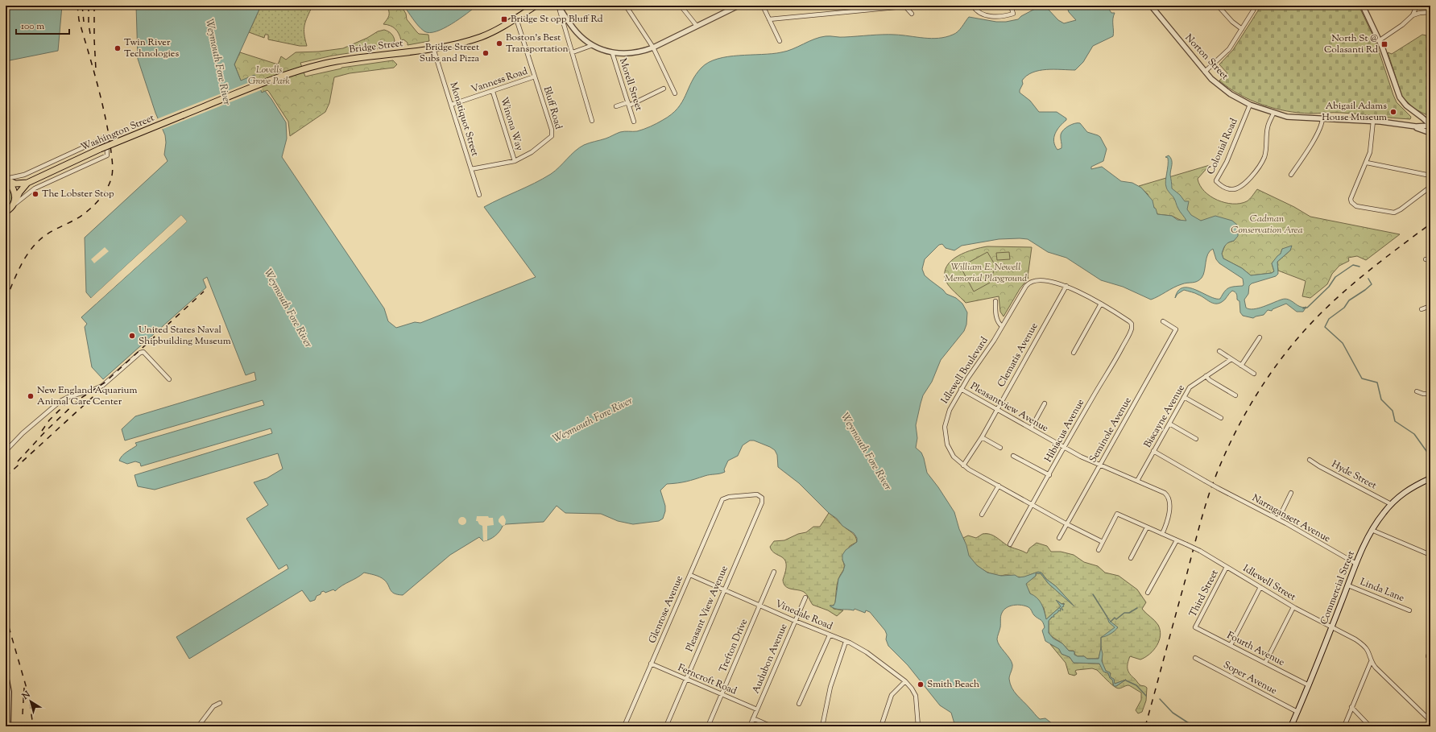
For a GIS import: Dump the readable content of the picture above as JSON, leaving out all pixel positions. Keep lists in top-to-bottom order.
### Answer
{
  "streets": {
    "main road": ["Bridge Street", "Washington Street", "Commercial Street"],
    "street": [
      "Norton Street",
      "Vanness Road",
      "Morell Street",
      "Bluff Road",
      "Monatiquot Street",
      "Winona Way",
      "Colonial Road",
      "Clematis Avenue",
      "Idlewell Boulevard",
      "Pleasantview Avenue",
      "Biscayne Avenue",
      "Seminole Avenue",
      "Hibiscus Avenue",
      "Hyde Street",
      "Narragansett Avenue",
      "Idlewell Street",
      "Linda Lane",
      "Third Street",
      "Pleasant View Avenue",
      "Glenrose Avenue",
      "Vinedale Road",
      "Trefton Drive",
      "Fourth Avenue",
      "Audubon Avenue",
      "Soper Avenue",
      "Ferncroft Road"
    ]
  },
  "crossings": [
    ["Bridge Street", "Bluff Road"],
    ["Bridge Street", "Monatiquot Street"],
    ["Bridge Street", "Washington Street"],
    ["Norton Street", "Colonial Road"],
    ["Vanness Road", "Bluff Road"],
    ["Vanness Road", "Monatiquot Street"],
    ["Vanness Road", "Winona Way"],
    ["Bluff Road", "Monatiquot Street"],
    ["Bluff Road", "Winona Way"],
    ["Clematis Avenue", "Idlewell Boulevard"],
    ["Clematis Avenue", "Pleasantview Avenue"],
    ["Idlewell Boulevard", "Pleasantview Avenue"],
    ["Idlewell Boulevard", "Seminole Avenue"],
    ["Idlewell Boulevard", "Hibiscus Avenue"],
    ["Idlewell Boulevard", "Idlewell Street"],
    ["Pleasantview Avenue", "Biscayne Avenue"],
    ["Pleasantview Avenue", "Seminole Avenue"],
    ["Pleasantview Avenue", "Hibiscus Avenue"],
    ["Pleasantview Avenue", "Idlewell Street"],
    ["Biscayne Avenue", "Narragansett Avenue"],
    ["Hyde Street", "Commercial Street"],
    ["Narragansett Avenue", "Commercial Street"],
    ["Idlewell Street", "Commercial Street"],
    ["Idlewell Street", "Third Street"],
    ["Commercial Street", "Linda Lane"],
    ["Commercial Street", "Fourth Avenue"],
    ["Commercial Street", "Soper Avenue"],
    ["Third Street", "Fourth Avenue"],
    ["Pleasant View Avenue", "Glenrose Avenue"],
    ["Pleasant View Avenue", "Vinedale Road"],
    ["Pleasant View Avenue", "Ferncroft Road"],
    ["Glenrose Avenue", "Vinedale Road"],
    ["Glenrose Avenue", "Ferncroft Road"],
    ["Vinedale Road", "Trefton Drive"],
    ["Vinedale Road", "Audubon Avenue"],
    ["Trefton Drive", "Ferncroft Road"],
    ["Audubon Avenue", "Ferncroft Road"]
  ],
  "water": ["Weymouth Fore River"],
  "parks": ["Lovells Grove Park", "Cadman Conservation Area", "William E. Newell Memorial Playground"],
  "places": {
    "transit": ["Bridge St opp Bluff Rd", "North St @ Colasanti Rd"],
    "other": [
      "Boston's Best Transportation",
      "Twin River Technologies",
      "Bridge Street Subs and Pizza",
      "Abigail Adams House Museum",
      "The Lobster Stop",
      "United States Naval Shipbuilding Museum",
      "New England Aquarium Animal Care Center",
      "Smith Beach"
    ]
  },
  "scale_bar": "100 m",
  "north": "top left"
}
